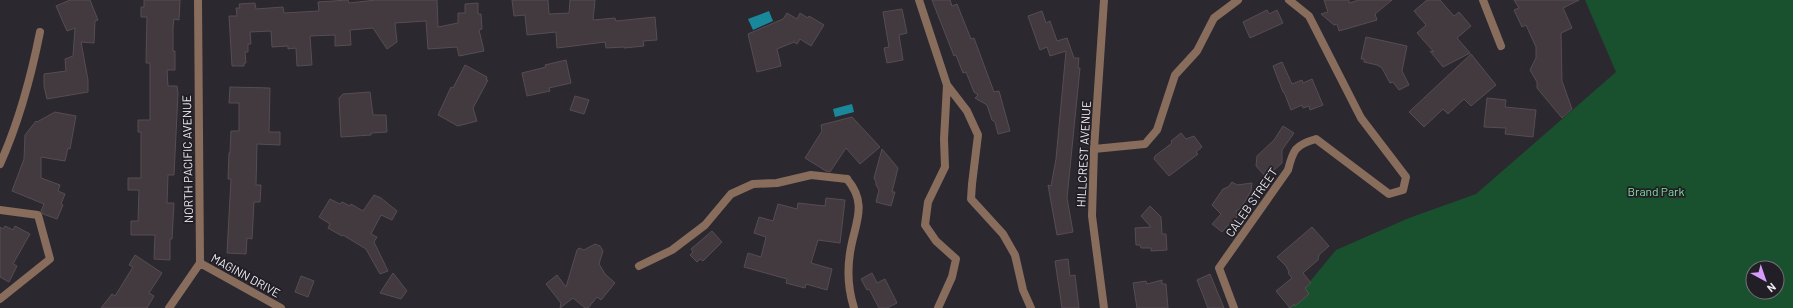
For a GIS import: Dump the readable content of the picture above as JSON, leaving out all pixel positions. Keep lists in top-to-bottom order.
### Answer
{
  "streets": {
    "street": [
      "HILLCREST AVENUE",
      "NORTH PACIFIC AVENUE",
      "CALEB STREET",
      "MAGINN DRIVE"
    ]
  },
  "crossings": [
    ["NORTH PACIFIC AVENUE", "MAGINN DRIVE"]
  ],
  "parks": ["Brand Park"],
  "north": "bottom right"
}
